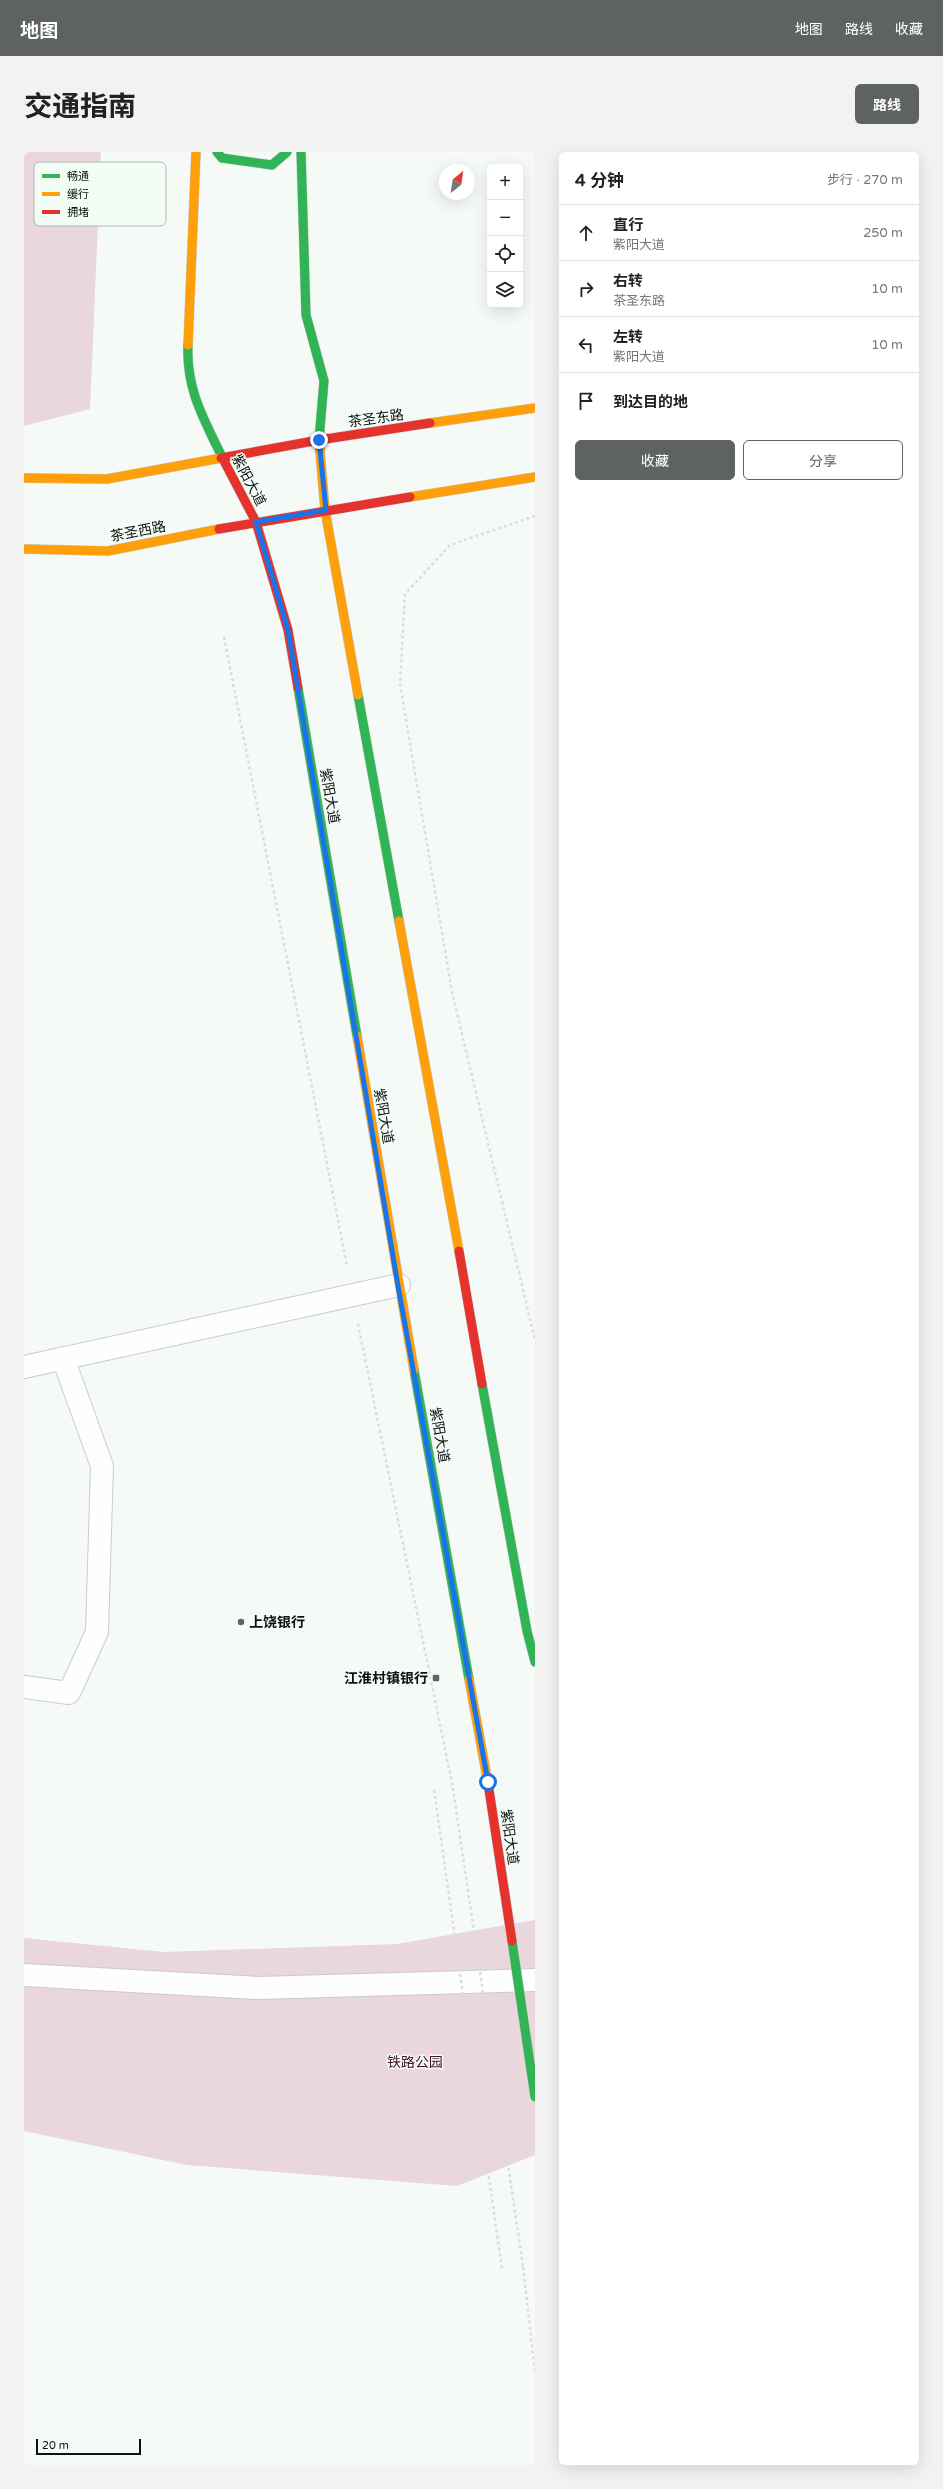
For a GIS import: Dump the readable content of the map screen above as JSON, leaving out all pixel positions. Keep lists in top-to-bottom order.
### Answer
{
  "streets": {
    "main road": ["茶圣东路", "紫阳大道", "茶圣西路"]
  },
  "crossings": [
    ["茶圣东路", "紫阳大道"],
    ["紫阳大道", "茶圣西路"]
  ],
  "parks": ["铁路公园"],
  "places": {
    "other": ["上饶银行"],
    "transit": ["江淮村镇银行"]
  },
  "legend": ["畅通", "缓行", "拥堵"],
  "scale_bar": "20 m",
  "north": "top right",
  "page": {
    "header": "地图",
    "nav": ["地图", "路线", "收藏"],
    "title": "交通指南",
    "buttons": [
      "路线",
      ["收藏", "分享"]
    ],
    "heading": ["4 分钟", "步行 · 270 m"],
    "map_buttons": ["+", "−"],
    "list": [
      ["直行", "紫阳大道", "250 m"],
      ["右转", "茶圣东路", "10 m"],
      ["左转", "紫阳大道", "10 m"],
      "到达目的地"
    ],
    "scale": "20 m"
  }
}
